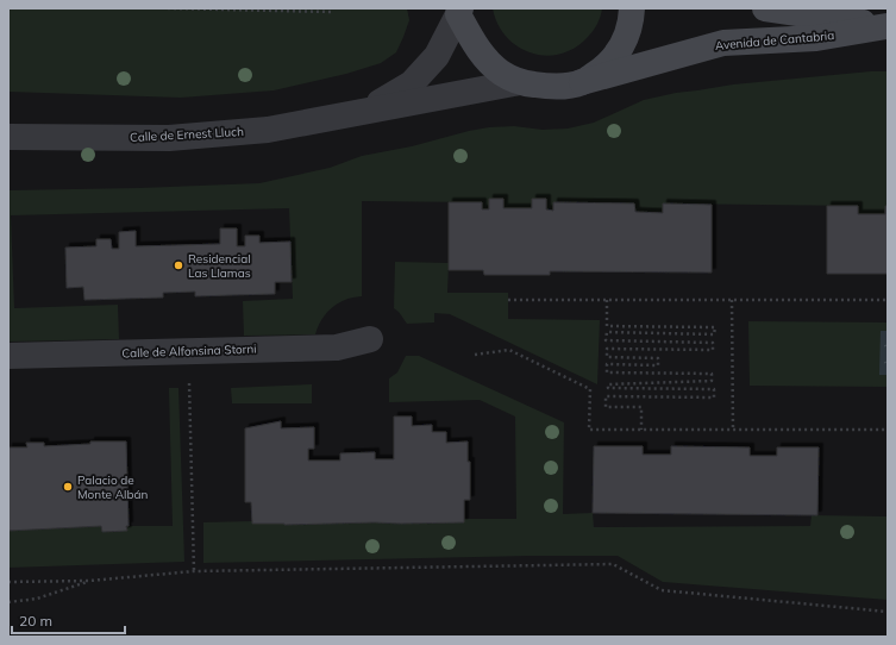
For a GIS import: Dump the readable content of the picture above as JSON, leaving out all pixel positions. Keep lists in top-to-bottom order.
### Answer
{
  "streets": {
    "main road": ["Avenida de Cantabria"],
    "street": ["Calle de Ernest Lluch", "Calle de Alfonsina Storni"]
  },
  "crossings": [
    ["Avenida de Cantabria", "Calle de Ernest Lluch"]
  ],
  "places": ["Residencial Las Llamas", "Palacio de Monte Albán"],
  "scale_bar": "20 m"
}
